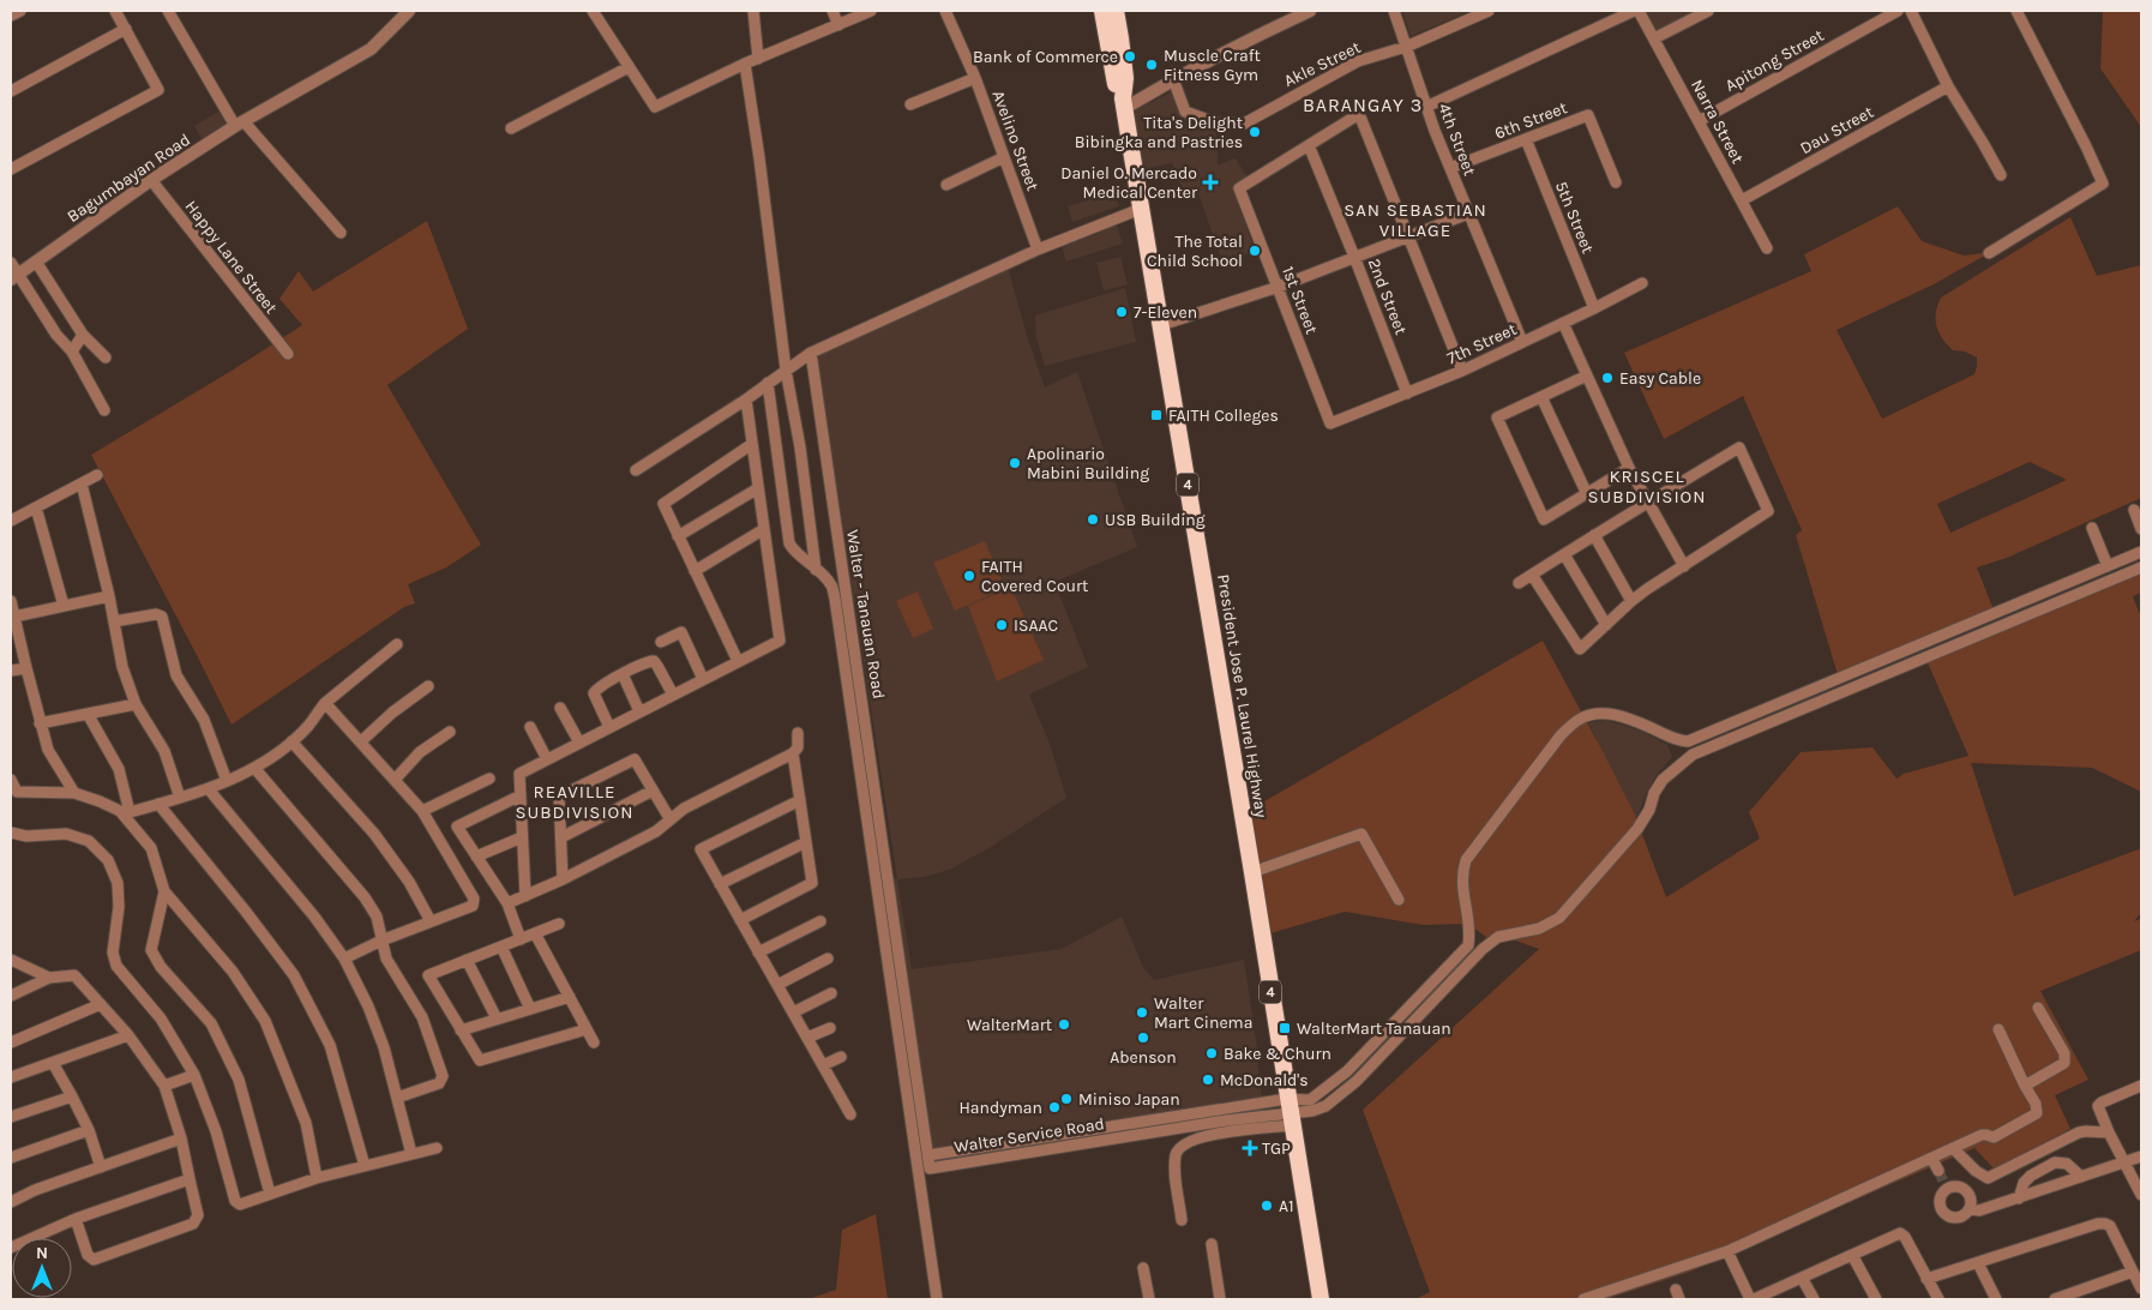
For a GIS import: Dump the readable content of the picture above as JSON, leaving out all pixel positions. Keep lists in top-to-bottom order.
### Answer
{
  "streets": {
    "highway": ["4", "President Jose P. Laurel Highway"],
    "street": [
      "Apitong Street",
      "Akle Street",
      "6th Street",
      "Narra Street",
      "Dau Street",
      "4th Street",
      "Avelino Street",
      "Bagumbayan Road",
      "5th Street",
      "Happy Lane Street",
      "2nd Street",
      "1st Street",
      "7th Street",
      "Walter - Tanauan Road",
      "Walter Service Road"
    ]
  },
  "crossings": [
    ["Apitong Street", "Narra Street"],
    ["Akle Street", "4th Street"],
    ["6th Street", "4th Street"],
    ["6th Street", "5th Street"],
    ["Narra Street", "Dau Street"],
    ["4th Street", "7th Street"],
    ["Bagumbayan Road", "Happy Lane Street"],
    ["5th Street", "7th Street"],
    ["2nd Street", "1st Street"],
    ["2nd Street", "7th Street"],
    ["1st Street", "7th Street"],
    ["Walter - Tanauan Road", "Walter Service Road"],
    ["President Jose P. Laurel Highway", "Walter Service Road"]
  ],
  "districts": [
    "BARANGAY 3",
    "SAN SEBASTIAN VILLAGE",
    "KRISCEL SUBDIVISION",
    "REAVILLE SUBDIVISION"
  ],
  "places": {
    "other": [
      "Bank of Commerce",
      "Muscle Craft Fitness Gym",
      "Tita's Delight Bibingka and Pastries",
      "The Total Child School",
      "7-Eleven",
      "Easy Cable",
      "Apolinario Mabini Building",
      "USB Building",
      "FAITH Covered Court",
      "ISAAC",
      "Walter Mart Cinema",
      "WalterMart",
      "Abenson",
      "Bake & Churn",
      "McDonald's",
      "Miniso Japan",
      "Handyman",
      "A1"
    ],
    "health": ["Daniel O. Mercado Medical Center", "TGP"],
    "transit": ["FAITH Colleges", "WalterMart Tanauan"]
  },
  "north": "top"
}
